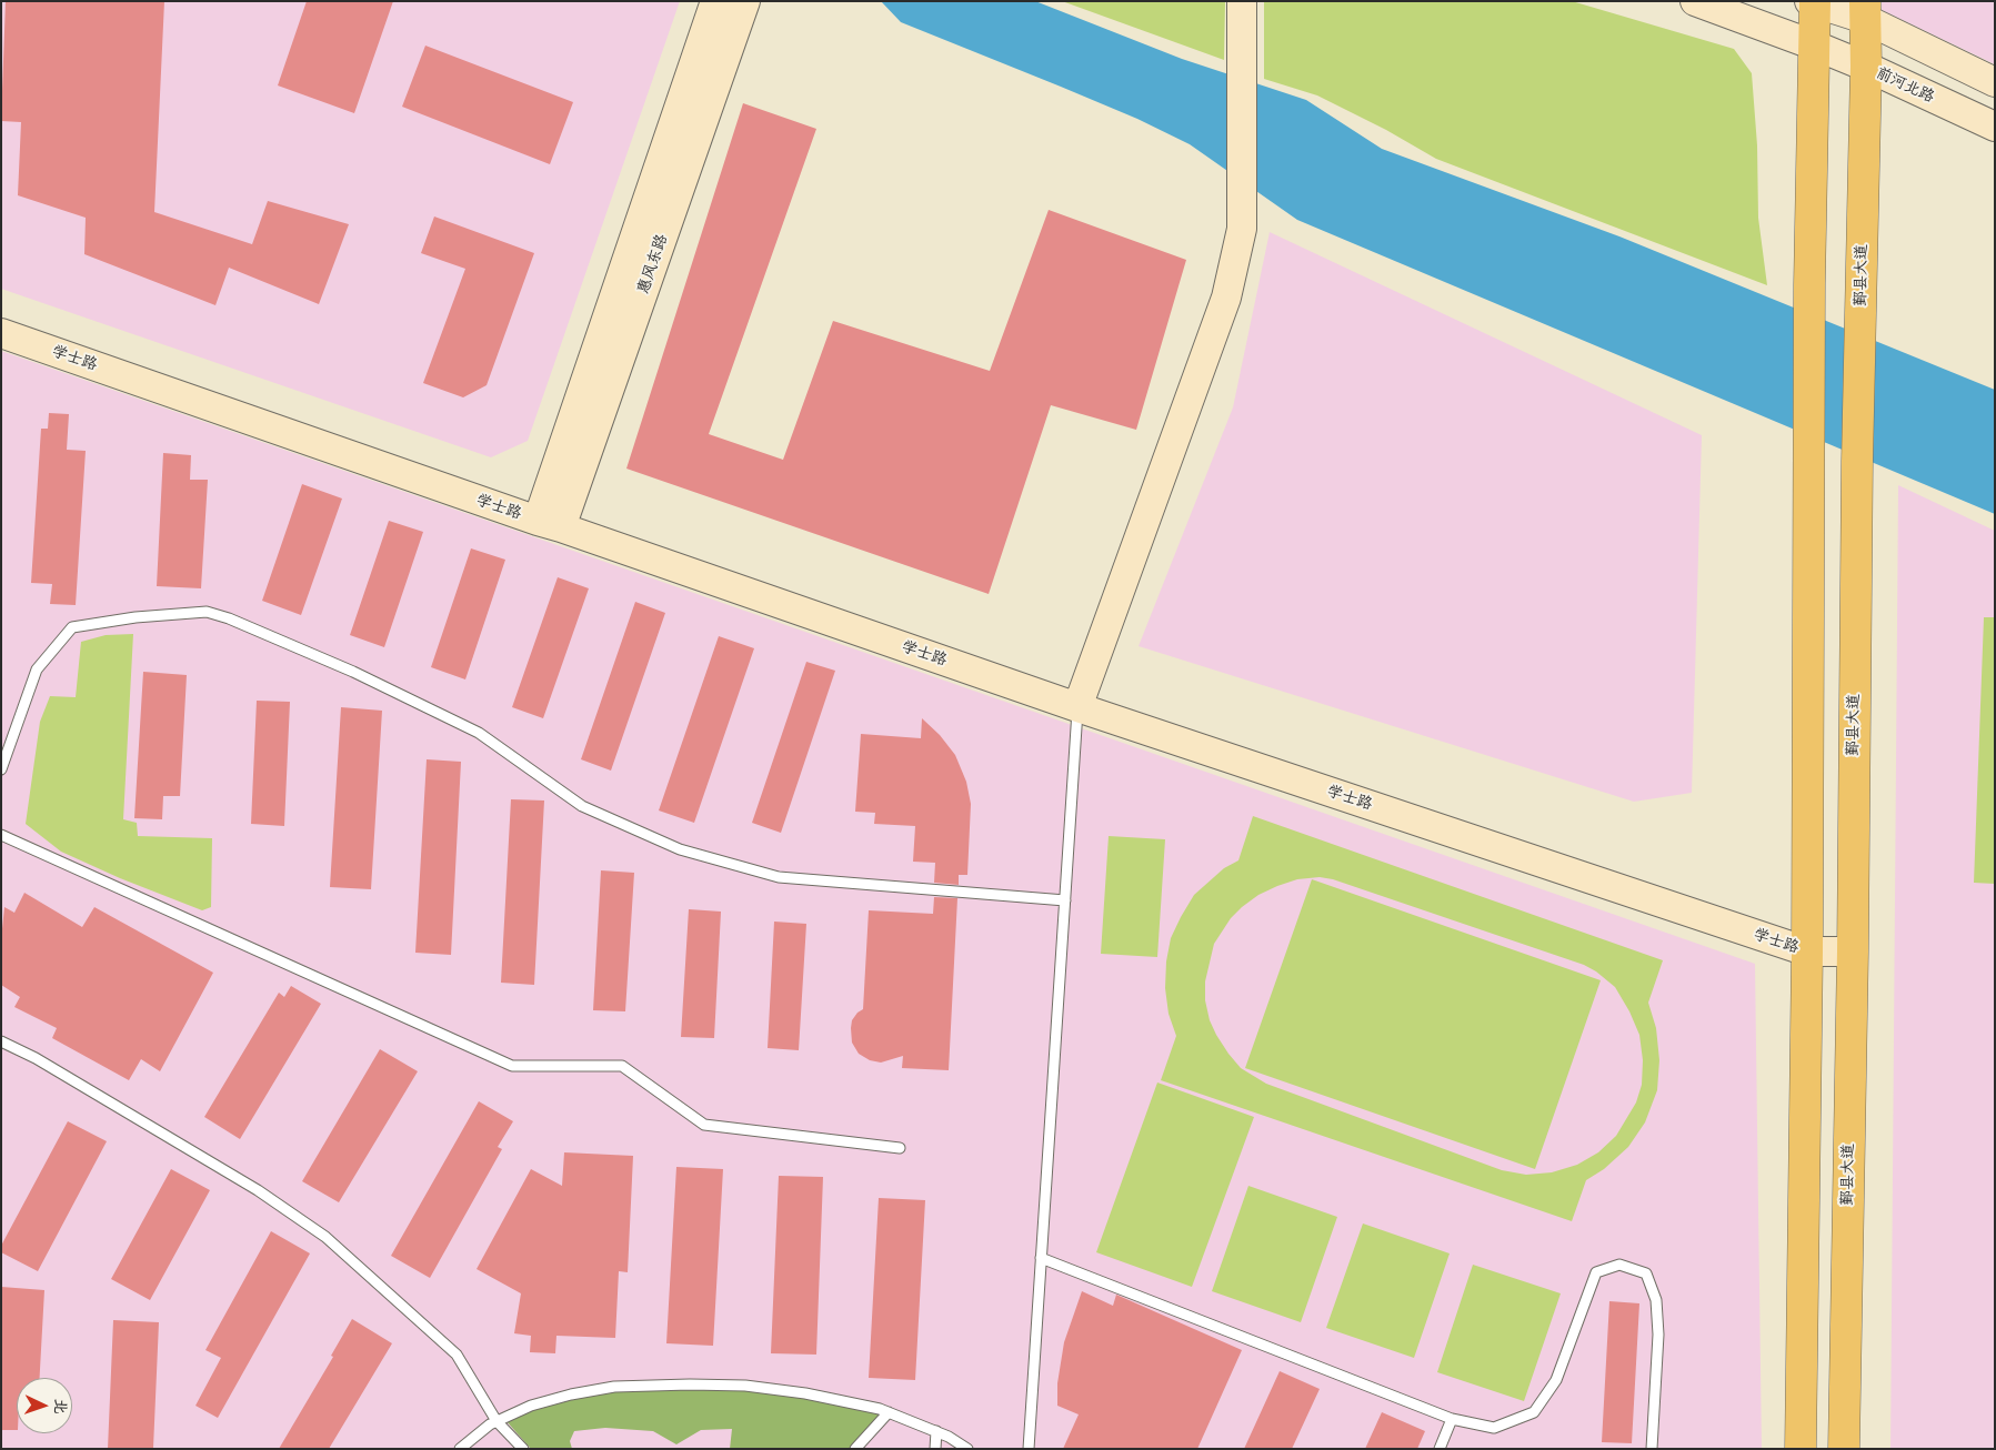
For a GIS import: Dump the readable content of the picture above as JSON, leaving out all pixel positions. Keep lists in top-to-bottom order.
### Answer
{
  "streets": {
    "main road": ["鄞县大道"],
    "street": ["前河北路", "惠风东路", "学士路"]
  },
  "crossings": [
    ["前河北路", "鄞县大道"],
    ["惠风东路", "学士路"],
    ["鄞县大道", "学士路"]
  ],
  "north": "right"
}
